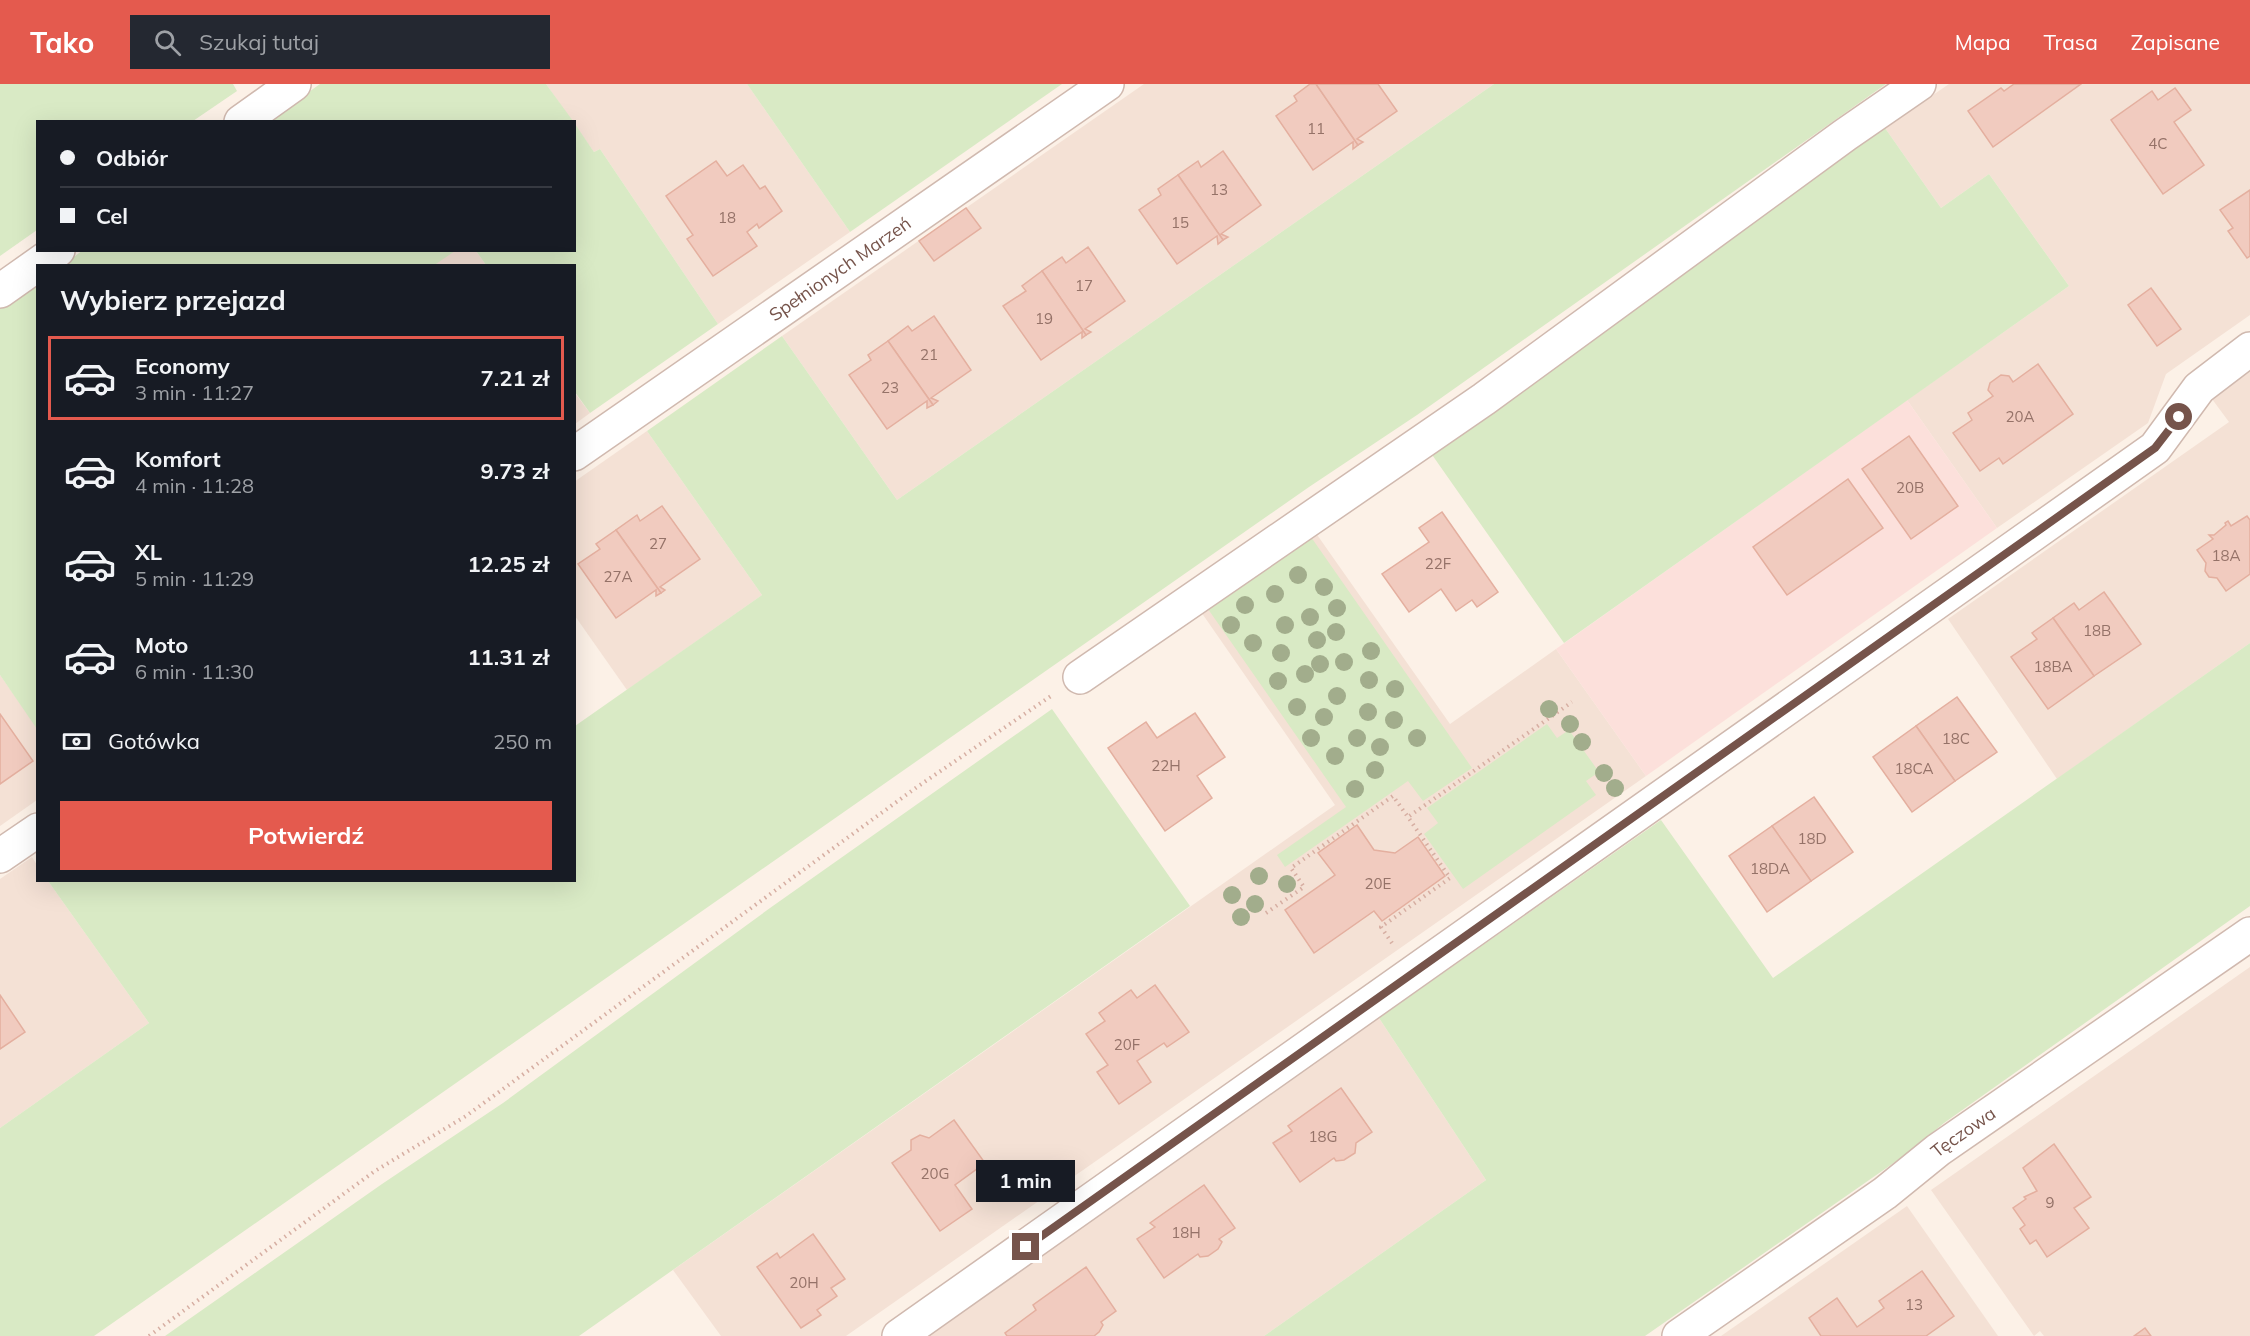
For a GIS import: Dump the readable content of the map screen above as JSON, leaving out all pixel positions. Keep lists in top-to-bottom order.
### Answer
{
  "streets": {
    "street": ["Spełnionych Marzeń", "Tęczowa"]
  },
  "house_numbers": [
    "11",
    "4C",
    "13",
    "18",
    "15",
    "17",
    "19",
    "21",
    "23",
    "20A",
    "20B",
    "27",
    "18A",
    "22F",
    "27A",
    "18B",
    "18BA",
    "18C",
    "22H",
    "18CA",
    "18D",
    "18DA",
    "20E",
    "20F",
    "18G",
    "20G",
    "9",
    "18H",
    "20H",
    "13"
  ],
  "page": {
    "header": "Tako",
    "search": "Szukaj tutaj",
    "nav": ["Mapa", "Trasa", "Zapisane"],
    "banner": ["Odbiór", "Cel"],
    "heading": "Wybierz przejazd",
    "list": [
      {
        "name": "Economy",
        "note": "3 min · 11:27",
        "value": "7.21 zł"
      },
      {
        "name": "Komfort",
        "note": "4 min · 11:28",
        "value": "9.73 zł"
      },
      {
        "name": "XL",
        "note": "5 min · 11:29",
        "value": "12.25 zł"
      },
      {
        "name": "Moto",
        "note": "6 min · 11:30",
        "value": "11.31 zł"
      }
    ],
    "pay": ["Gotówka", "250 m"],
    "buttons": "Potwierdź",
    "bubble": "1 min"
  }
}
